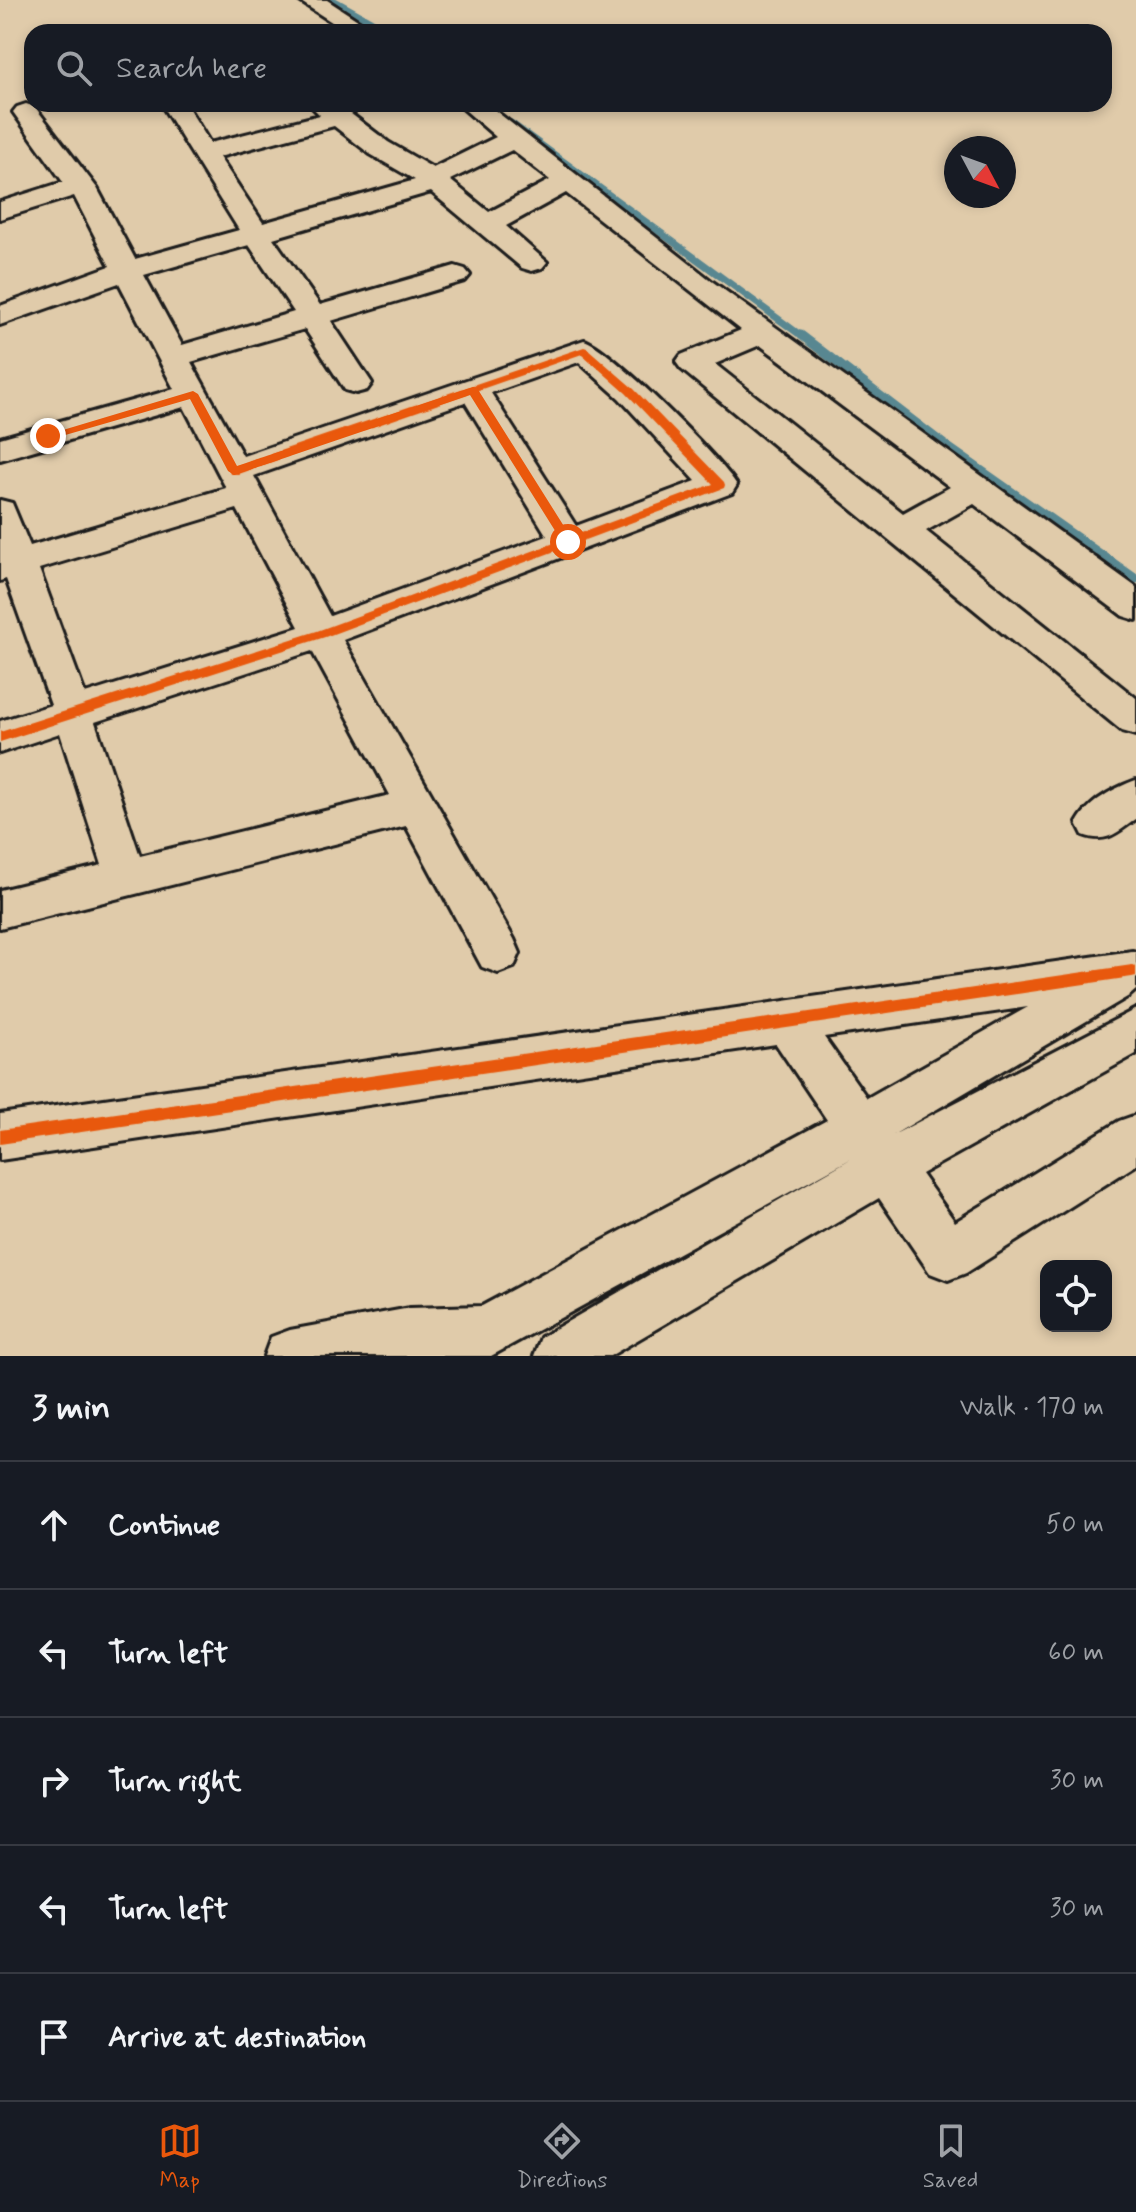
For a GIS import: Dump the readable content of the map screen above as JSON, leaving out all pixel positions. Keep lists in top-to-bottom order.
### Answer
{
  "north": "bottom right",
  "page": {
    "search": "Search here",
    "heading": ["3 min", "Walk · 170 m"],
    "list": [
      ["Continue", "50 m"],
      ["Turn left", "60 m"],
      ["Turn right", "30 m"],
      ["Turn left", "30 m"],
      "Arrive at destination"
    ],
    "nav": ["Map", "Directions", "Saved"]
  }
}
